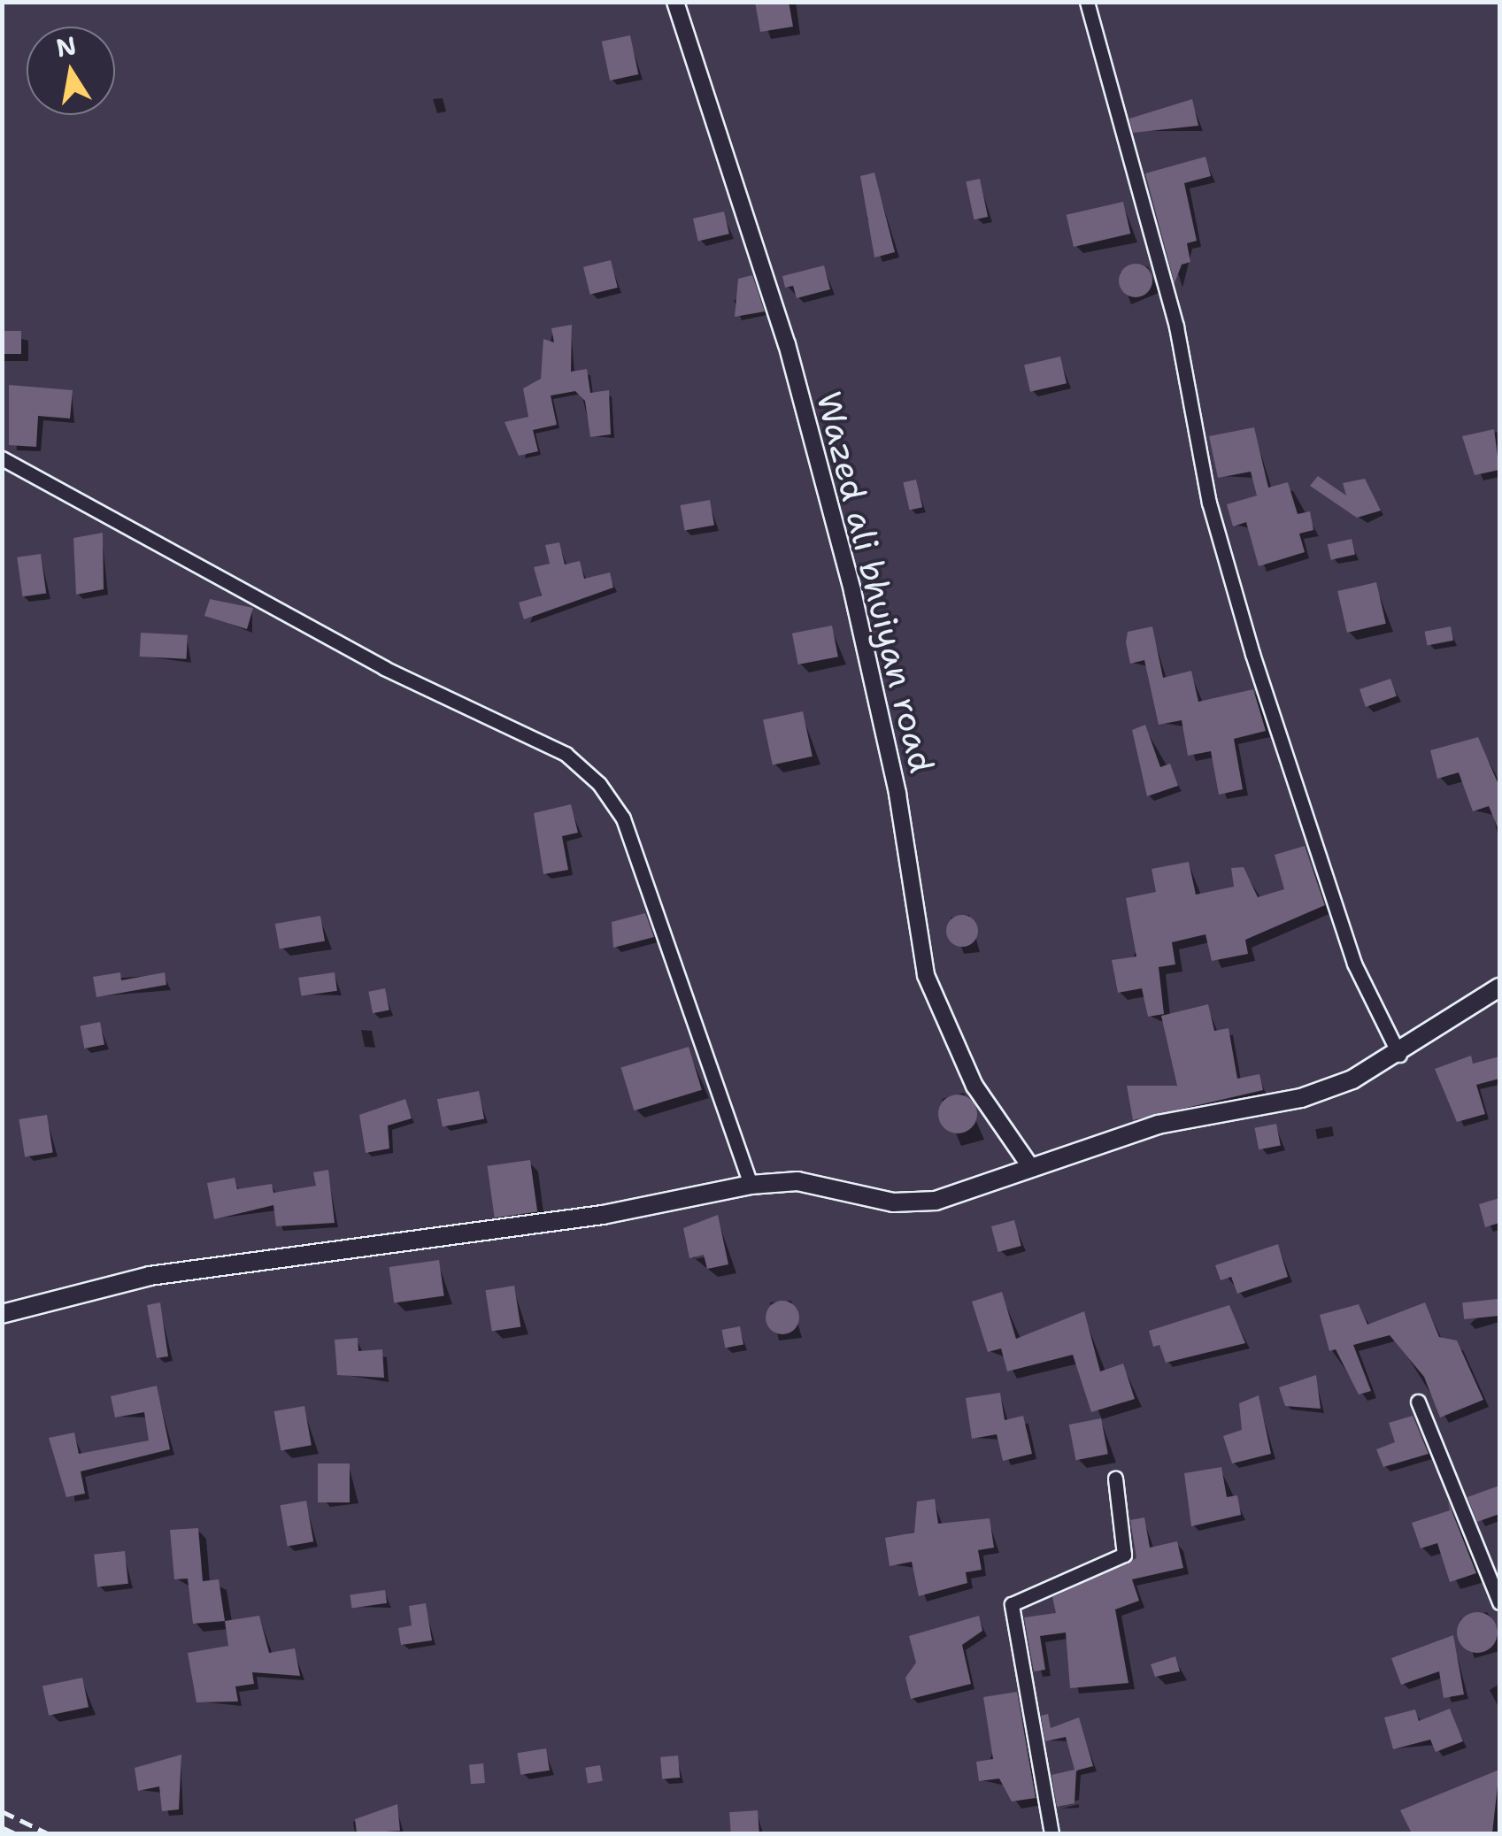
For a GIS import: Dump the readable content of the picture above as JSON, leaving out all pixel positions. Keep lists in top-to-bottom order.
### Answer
{
  "streets": {
    "street": ["Wazed ali bhuiyan road"]
  },
  "north": "top"
}
